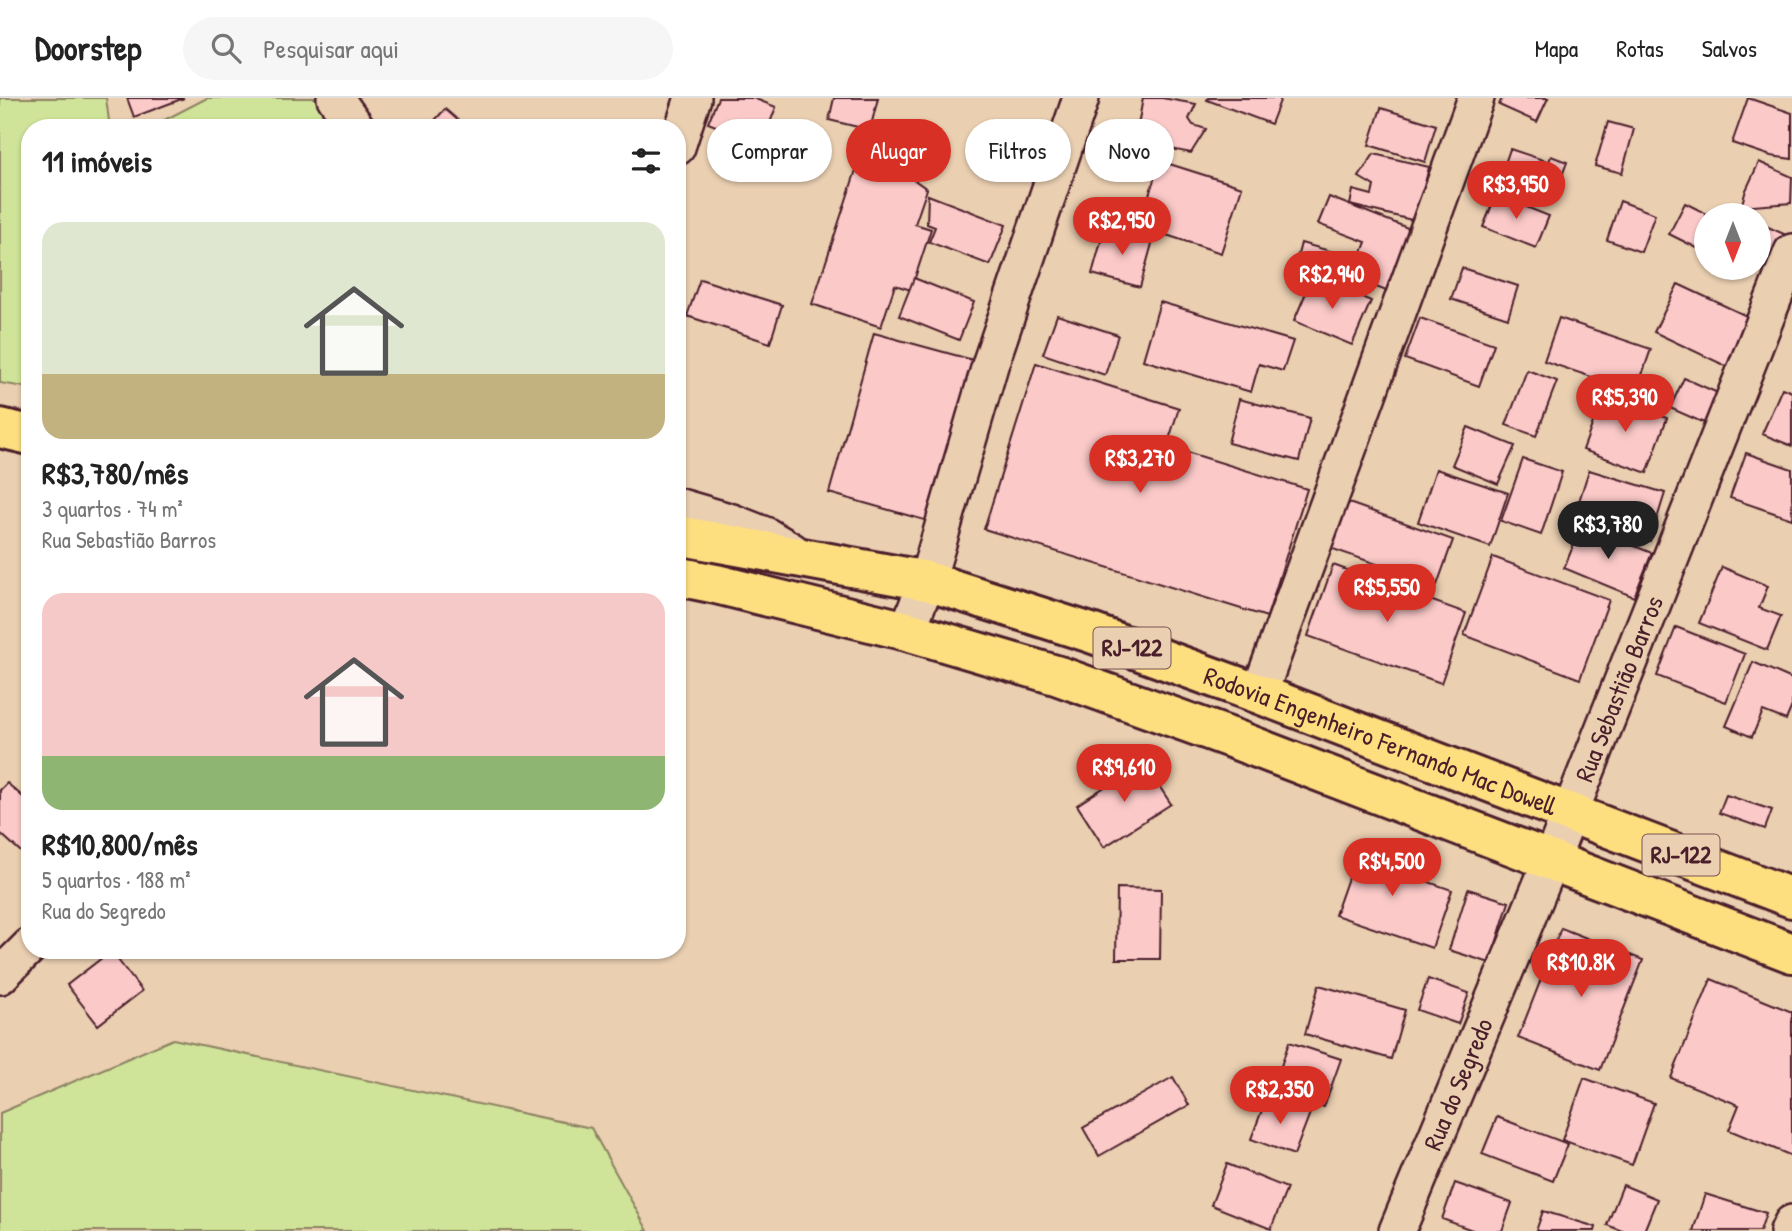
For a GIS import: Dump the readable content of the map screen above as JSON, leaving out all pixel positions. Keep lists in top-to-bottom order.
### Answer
{
  "streets": {
    "main road": ["RJ-122", "Rodovia Engenheiro Fernando Mac Dowell"],
    "street": ["Rua Sebastião Barros", "Rua do Segredo"]
  },
  "crossings": [
    ["Rua Sebastião Barros", "Rodovia Engenheiro Fernando Mac Dowell"],
    ["Rua Sebastião Barros", "Rua do Segredo"],
    ["Rodovia Engenheiro Fernando Mac Dowell", "Rua do Segredo"]
  ],
  "north": "bottom",
  "page": {
    "header": "Doorstep",
    "search": "Pesquisar aqui",
    "nav": ["Mapa", "Rotas", "Salvos"],
    "chip": [
      "Comprar",
      "Alugar",
      "Filtros",
      "Novo"
    ],
    "heading": "11 imóveis",
    "price": [
      "R$3,950",
      "R$2,950",
      "R$2,940",
      "R$5,390",
      "R$3,270",
      "R$3,780",
      "R$5,550",
      "R$9,610",
      "R$4,500",
      "R$10.8K",
      "R$2,350"
    ],
    "list": [
      {
        "name": "R$3,780/mês",
        "note": "3 quartos · 74 m² · Rua Sebastião Barros"
      },
      {
        "name": "R$10,800/mês",
        "note": "5 quartos · 188 m² · Rua do Segredo"
      }
    ]
  }
}
